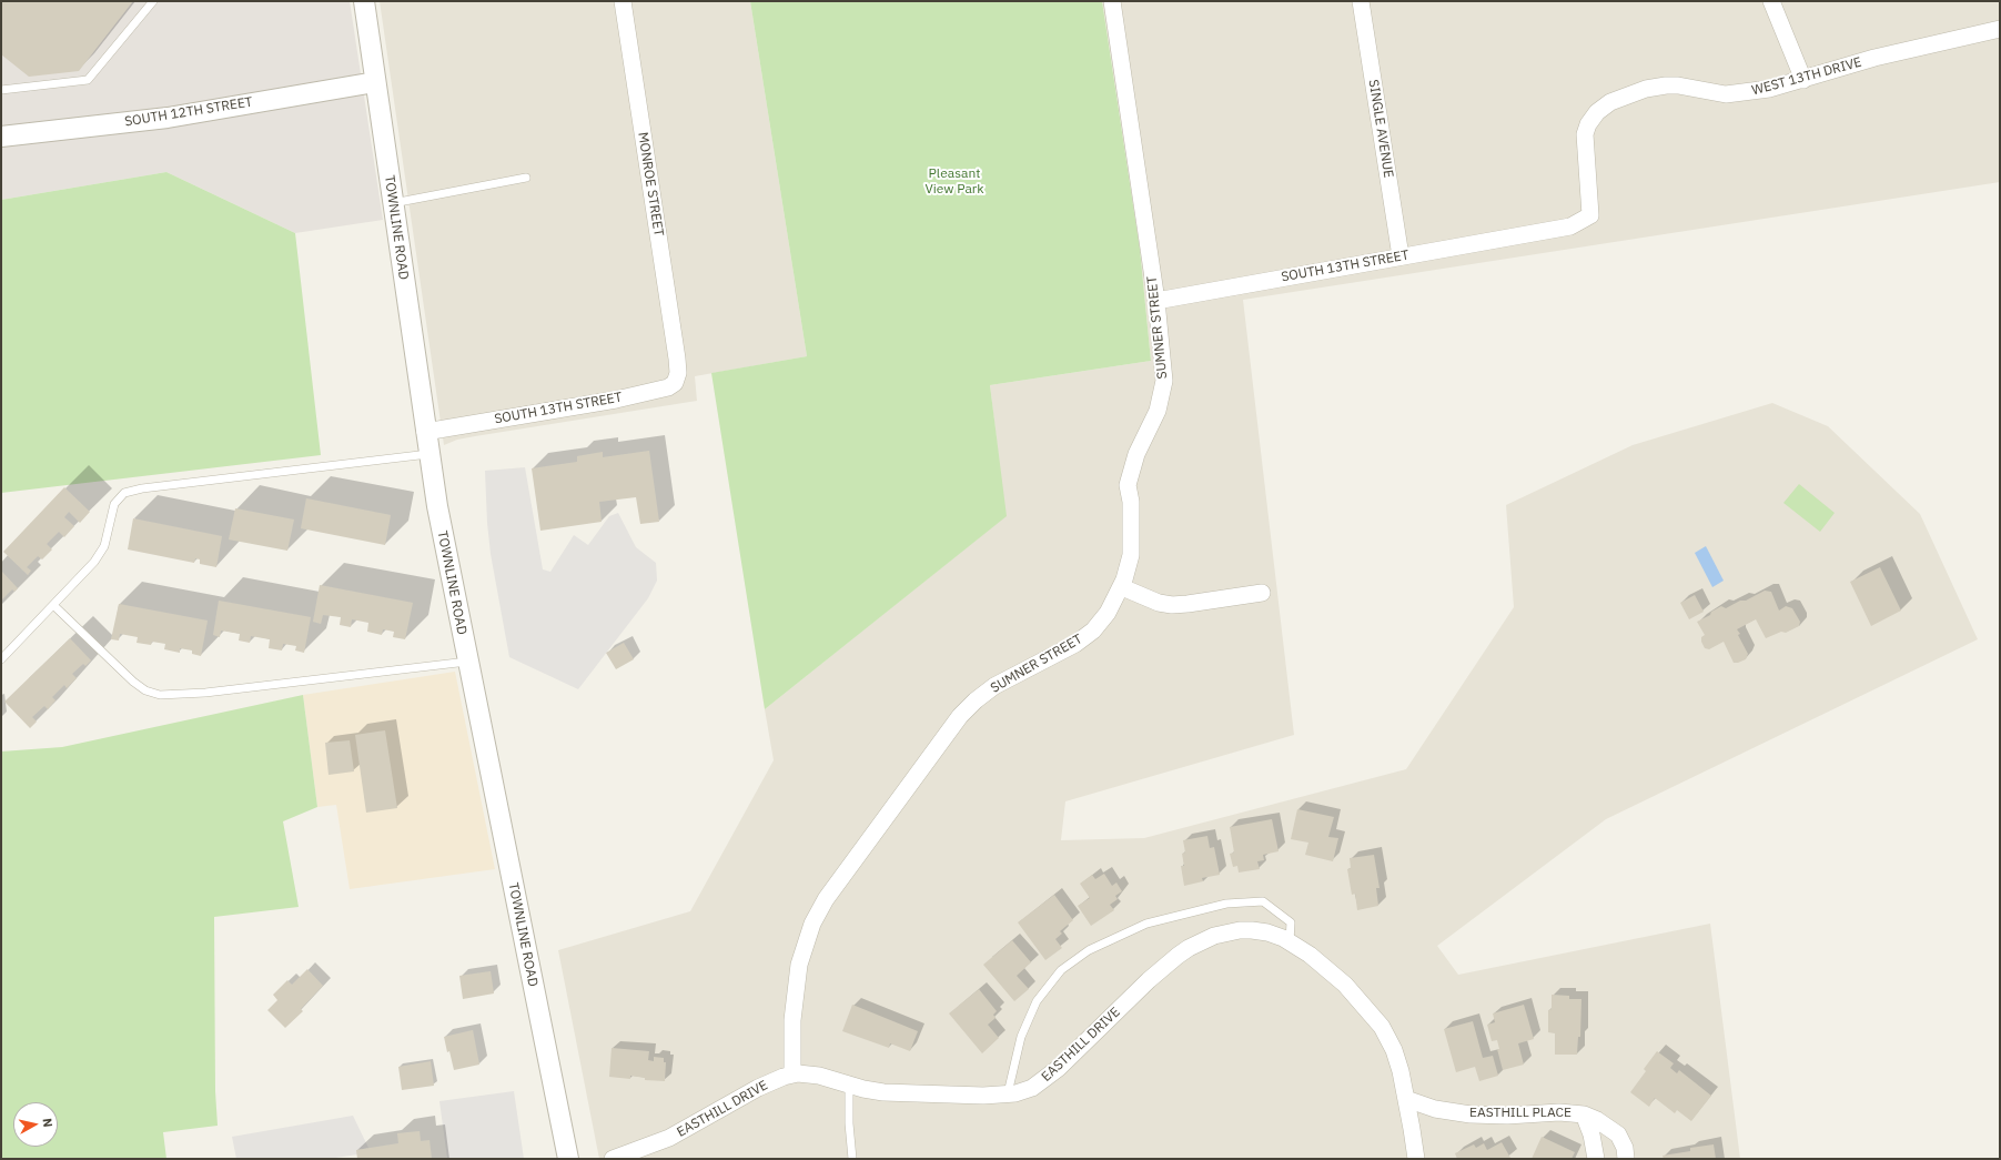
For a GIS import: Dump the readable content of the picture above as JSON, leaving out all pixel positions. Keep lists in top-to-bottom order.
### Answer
{
  "streets": {
    "street": [
      "WEST 13TH DRIVE",
      "SOUTH 12TH STREET",
      "SINGLE AVENUE",
      "MONROE STREET",
      "TOWNLINE ROAD",
      "SOUTH 13TH STREET",
      "SUMNER STREET",
      "EASTHILL DRIVE",
      "EASTHILL PLACE"
    ]
  },
  "crossings": [
    ["WEST 13TH DRIVE", "SOUTH 13TH STREET"],
    ["SOUTH 12TH STREET", "TOWNLINE ROAD"],
    ["SINGLE AVENUE", "SOUTH 13TH STREET"],
    ["MONROE STREET", "SOUTH 13TH STREET"],
    ["TOWNLINE ROAD", "SOUTH 13TH STREET"],
    ["SOUTH 13TH STREET", "SUMNER STREET"],
    ["SUMNER STREET", "EASTHILL DRIVE"],
    ["EASTHILL DRIVE", "EASTHILL PLACE"]
  ],
  "parks": ["Pleasant View Park"],
  "north": "right"
}
